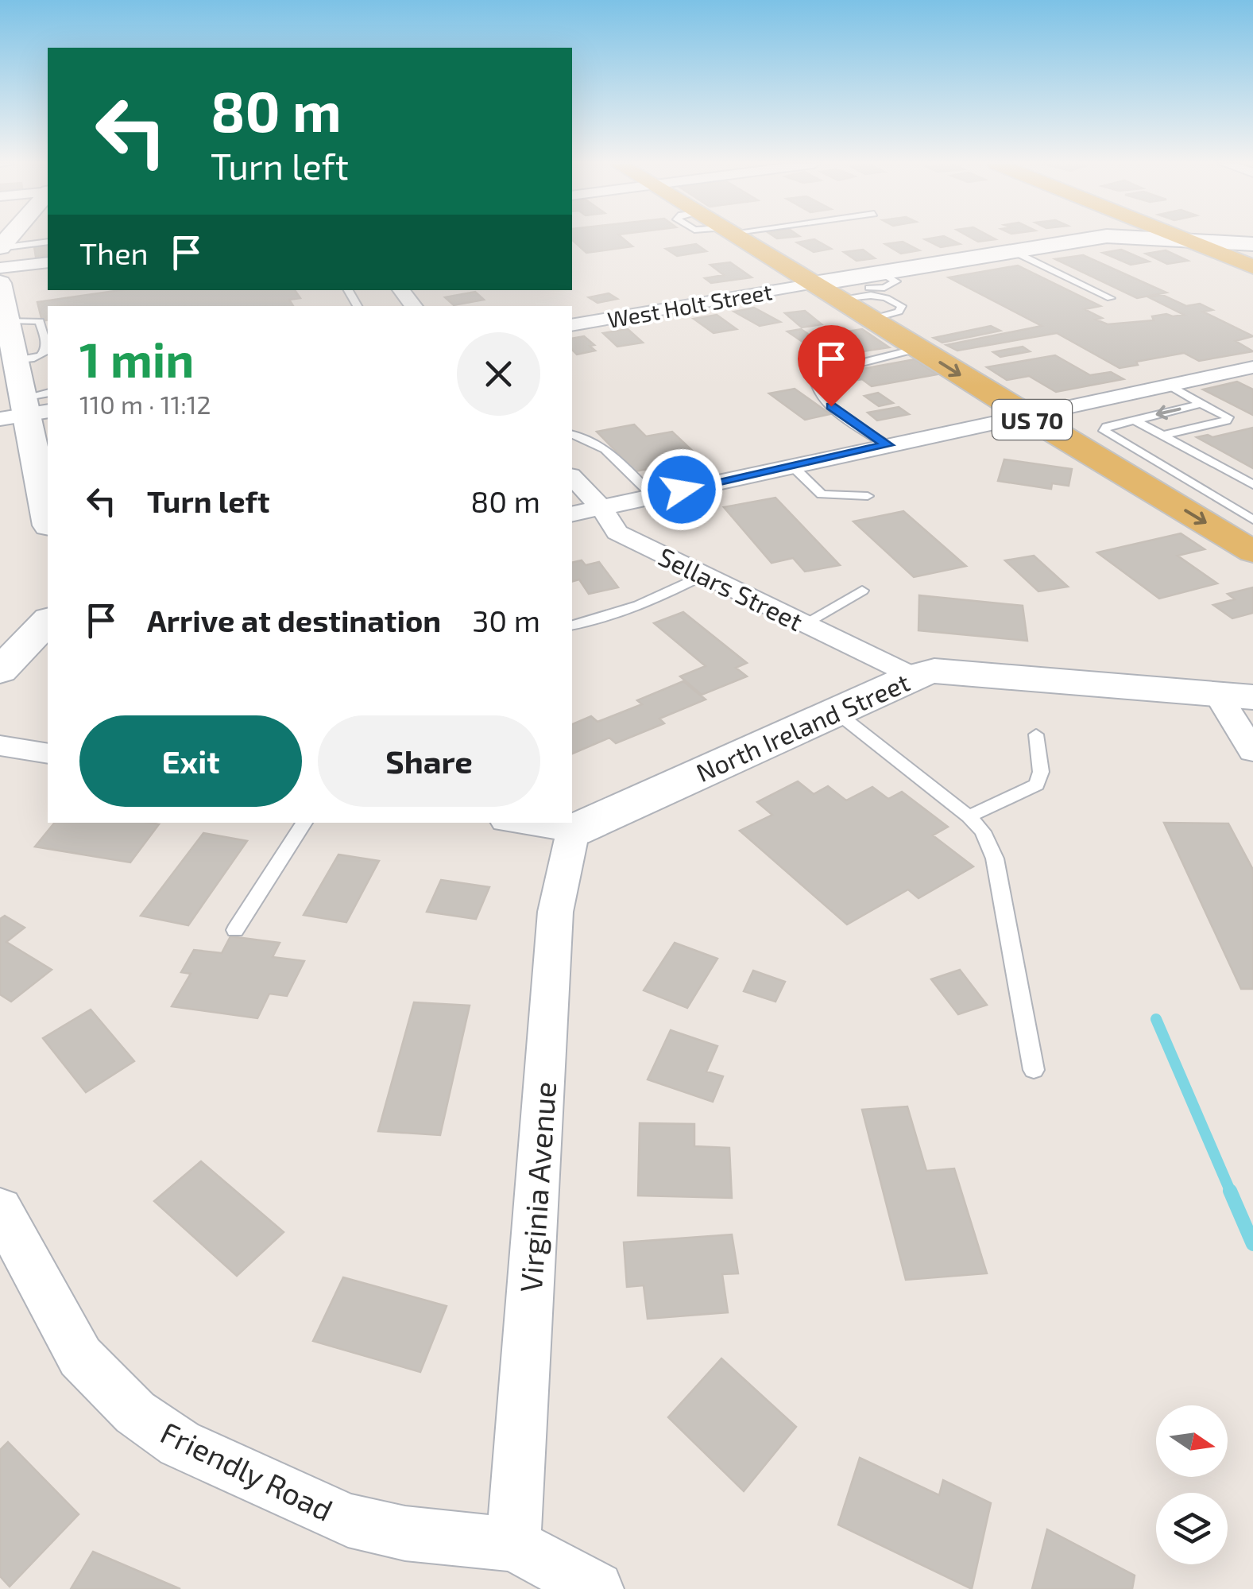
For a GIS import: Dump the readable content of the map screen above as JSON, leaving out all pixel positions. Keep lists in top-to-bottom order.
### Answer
{
  "streets": {
    "main road": ["US 70"],
    "street": [
      "West Holt Street",
      "Sellars Street",
      "North Ireland Street",
      "Virginia Avenue",
      "Friendly Road"
    ]
  },
  "crossings": [
    ["West Holt Street", "US 70"],
    ["Sellars Street", "North Ireland Street"],
    ["North Ireland Street", "Virginia Avenue"],
    ["Virginia Avenue", "Friendly Road"]
  ],
  "north": "right",
  "page": {
    "turn": ["80 m", "Turn left"],
    "then": "Then",
    "heading": ["1 min", "110 m · 11:12"],
    "list": [
      {
        "name": "Turn left",
        "value": "80 m"
      },
      {
        "name": "Arrive at destination",
        "value": "30 m"
      }
    ],
    "buttons": ["Exit", "Share"]
  }
}
